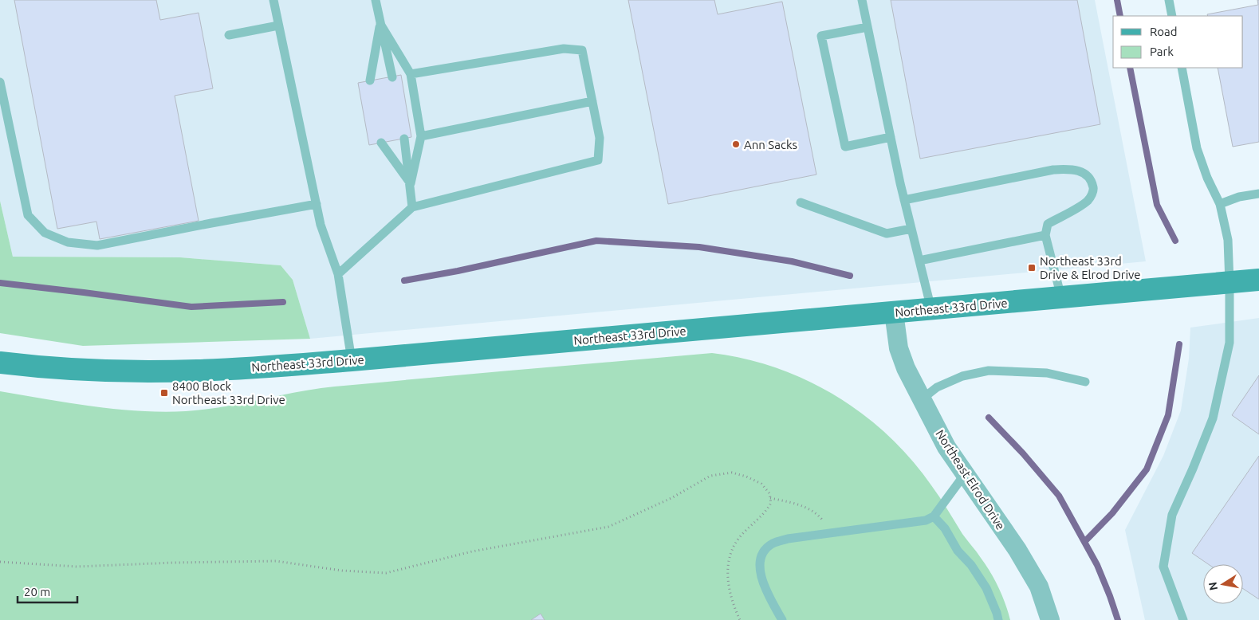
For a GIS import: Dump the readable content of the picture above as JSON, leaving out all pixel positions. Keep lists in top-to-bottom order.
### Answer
{
  "streets": {
    "main road": ["Northeast 33rd Drive"],
    "street": ["Northeast Elrod Drive"]
  },
  "crossings": [
    ["Northeast 33rd Drive", "Northeast Elrod Drive"]
  ],
  "places": {
    "other": ["Ann Sacks"],
    "transit": ["Northeast 33rd Drive & Elrod Drive", "8400 Block Northeast 33rd Drive"]
  },
  "legend": ["Road", "Park"],
  "scale_bar": "20 m",
  "north": "left"
}
